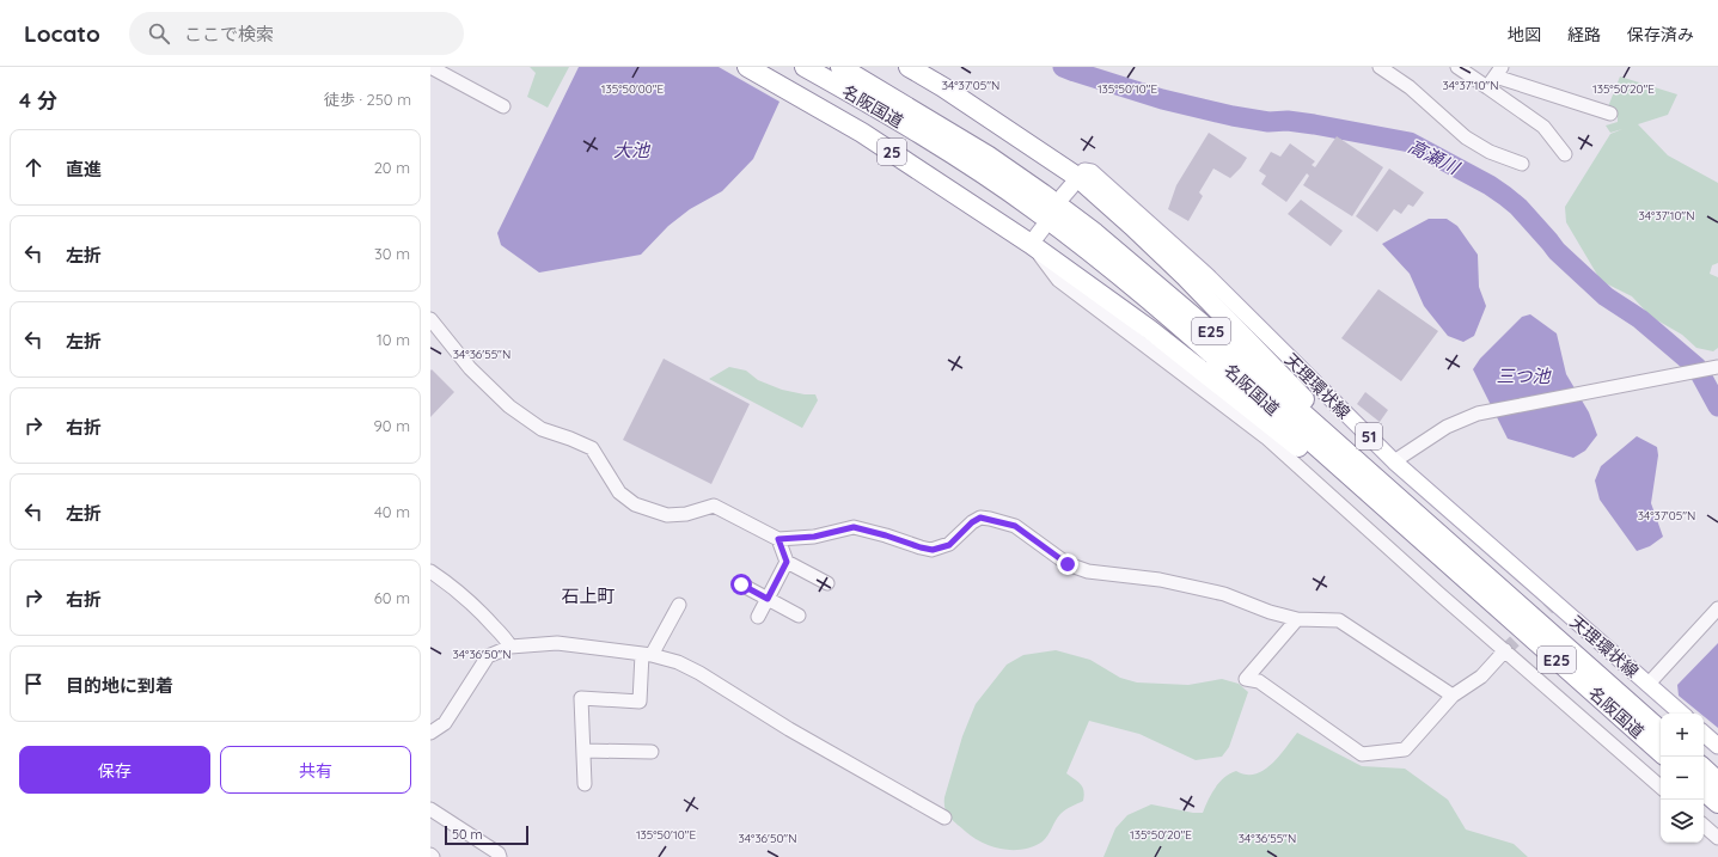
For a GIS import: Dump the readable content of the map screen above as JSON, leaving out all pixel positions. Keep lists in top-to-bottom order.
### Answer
{
  "streets": {
    "highway": ["名阪国道", "25", "E25"],
    "main road": ["天理環状線", "51"]
  },
  "crossings": [
    ["名阪国道", "E25"],
    ["25", "E25"],
    ["E25", "天理環状線"]
  ],
  "districts": ["石上町"],
  "water": ["大池", "高瀬川", "三つ池"],
  "scale_bar": "50 m",
  "page": {
    "header": "Locato",
    "search": "ここで検索",
    "nav": ["地図", "経路", "保存済み"],
    "heading": ["4 分", "徒歩 · 250 m"],
    "list": [
      ["直進", "20 m"],
      ["左折", "30 m"],
      ["左折", "10 m"],
      ["右折", "90 m"],
      ["左折", "40 m"],
      ["右折", "60 m"],
      "目的地に到着"
    ],
    "map_buttons": ["+", "−"],
    "buttons": ["保存", "共有"],
    "scale": "50 m"
  },
  "coordinates": [
    "34°37'10\"N",
    "34°37'05\"N",
    "135°50'00\"E",
    "135°50'10\"E",
    "135°50'20\"E",
    "34°36'55\"N",
    "34°36'50\"N"
  ]
}
